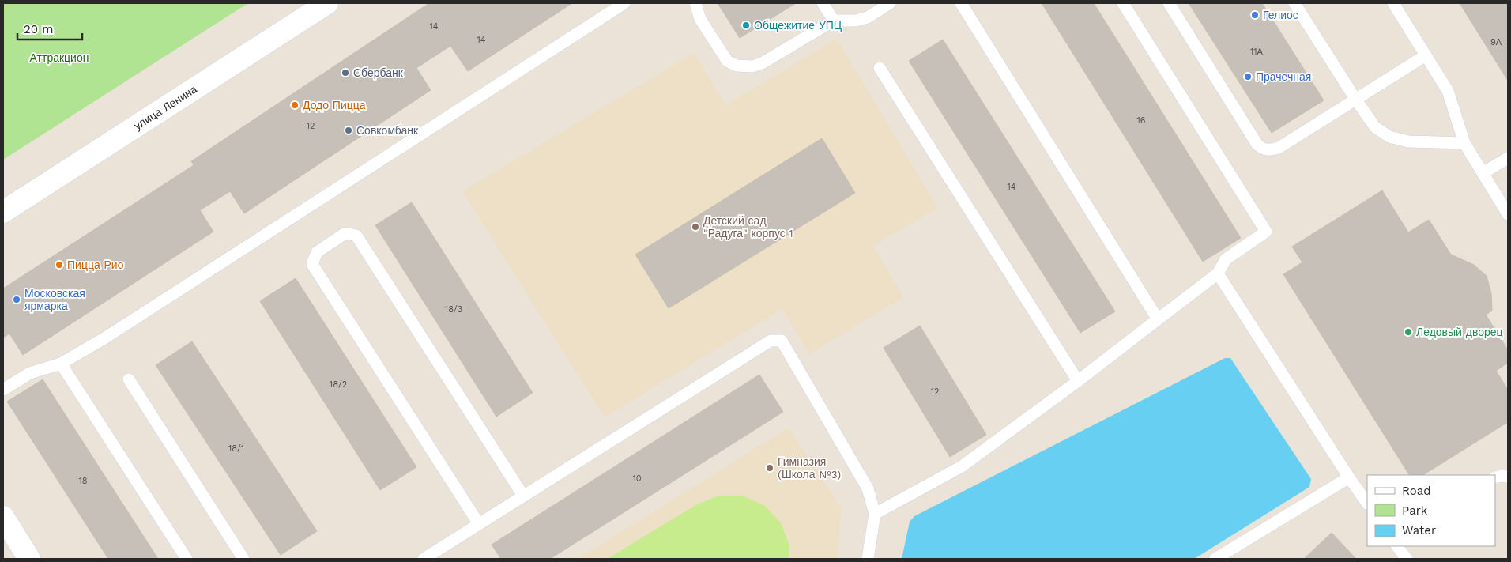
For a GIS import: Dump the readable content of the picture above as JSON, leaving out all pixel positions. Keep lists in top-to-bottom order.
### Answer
{
  "streets": {
    "street": ["улица Ленина"]
  },
  "parks": ["Аттракцион"],
  "places": [
    "Гелиос",
    "Общежитие УПЦ",
    "Сбербанк",
    "Прачечная",
    "Додо Пицца",
    "Совкомбанк",
    "Детский сад \"Радуга\" корпус 1",
    "Пицца Рио",
    "Московская ярмарка",
    "Ледовый дворец",
    "Гимназия (Школа №3)"
  ],
  "house_numbers": [
    "14",
    "14",
    "9А",
    "11А",
    "16",
    "12",
    "14",
    "18/3",
    "18/2",
    "12",
    "18/1",
    "10",
    "18"
  ],
  "legend": ["Road", "Park", "Water"],
  "scale_bar": "20 m"
}
